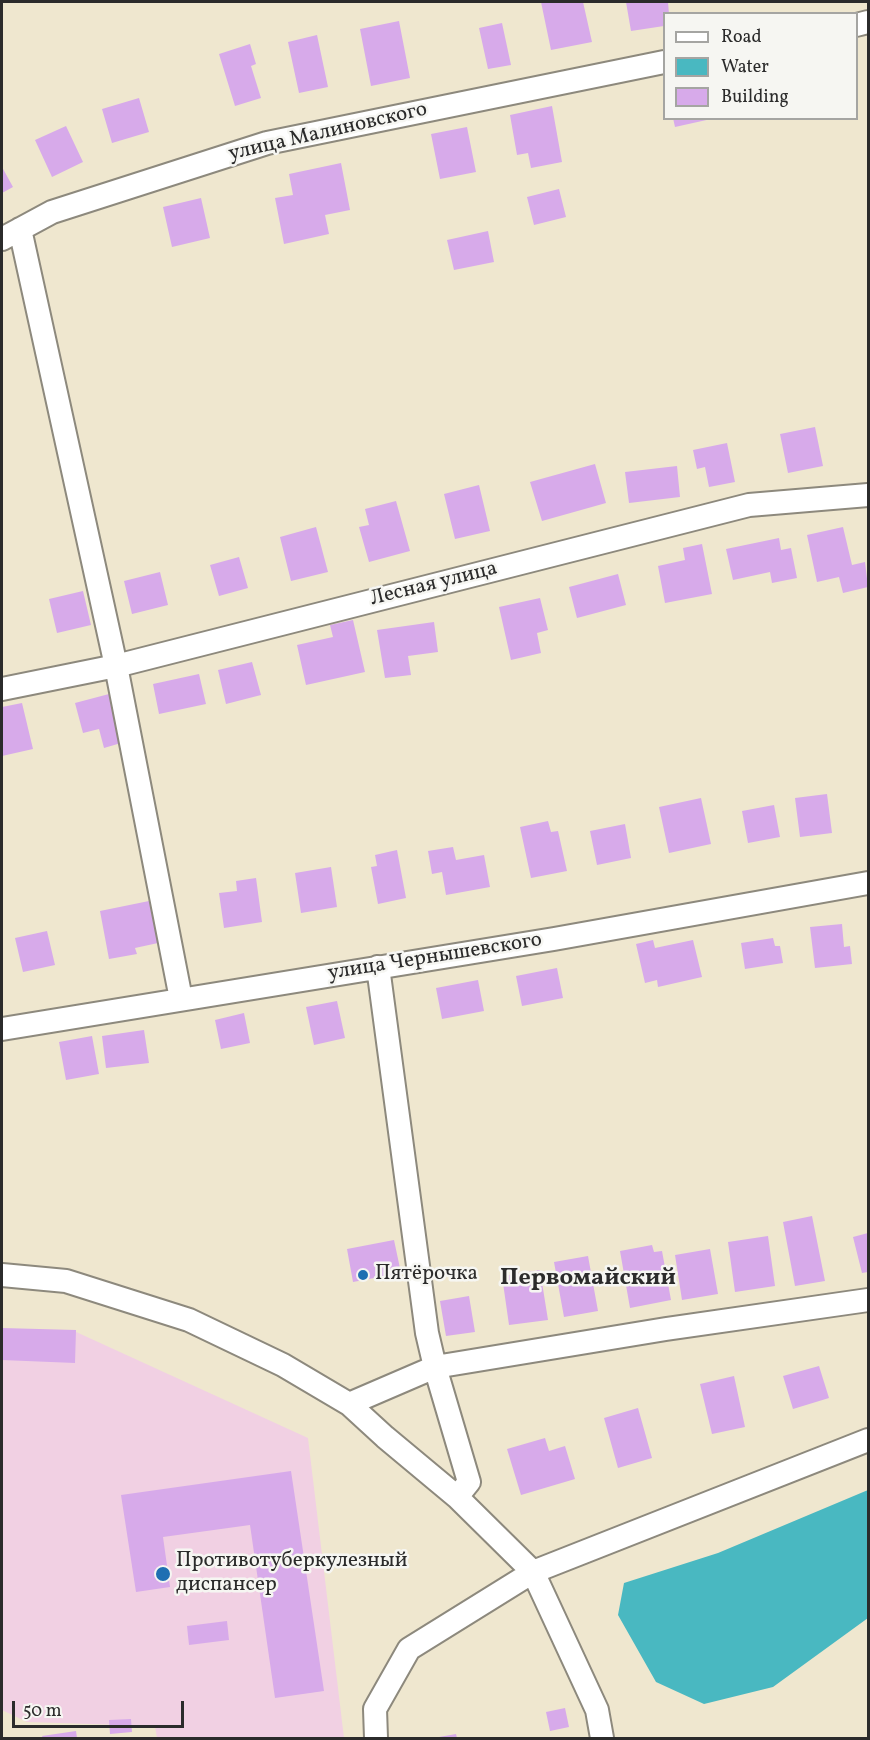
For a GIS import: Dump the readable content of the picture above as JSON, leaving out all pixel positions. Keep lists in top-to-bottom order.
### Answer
{
  "streets": {
    "street": ["улица Малиновского", "Лесная улица", "улица Чернышевского"]
  },
  "districts": ["Первомайский"],
  "places": ["Пятёрочка", "Противотуберкулезный диспансер"],
  "legend": ["Road", "Water", "Building"],
  "scale_bar": "50 m"
}
